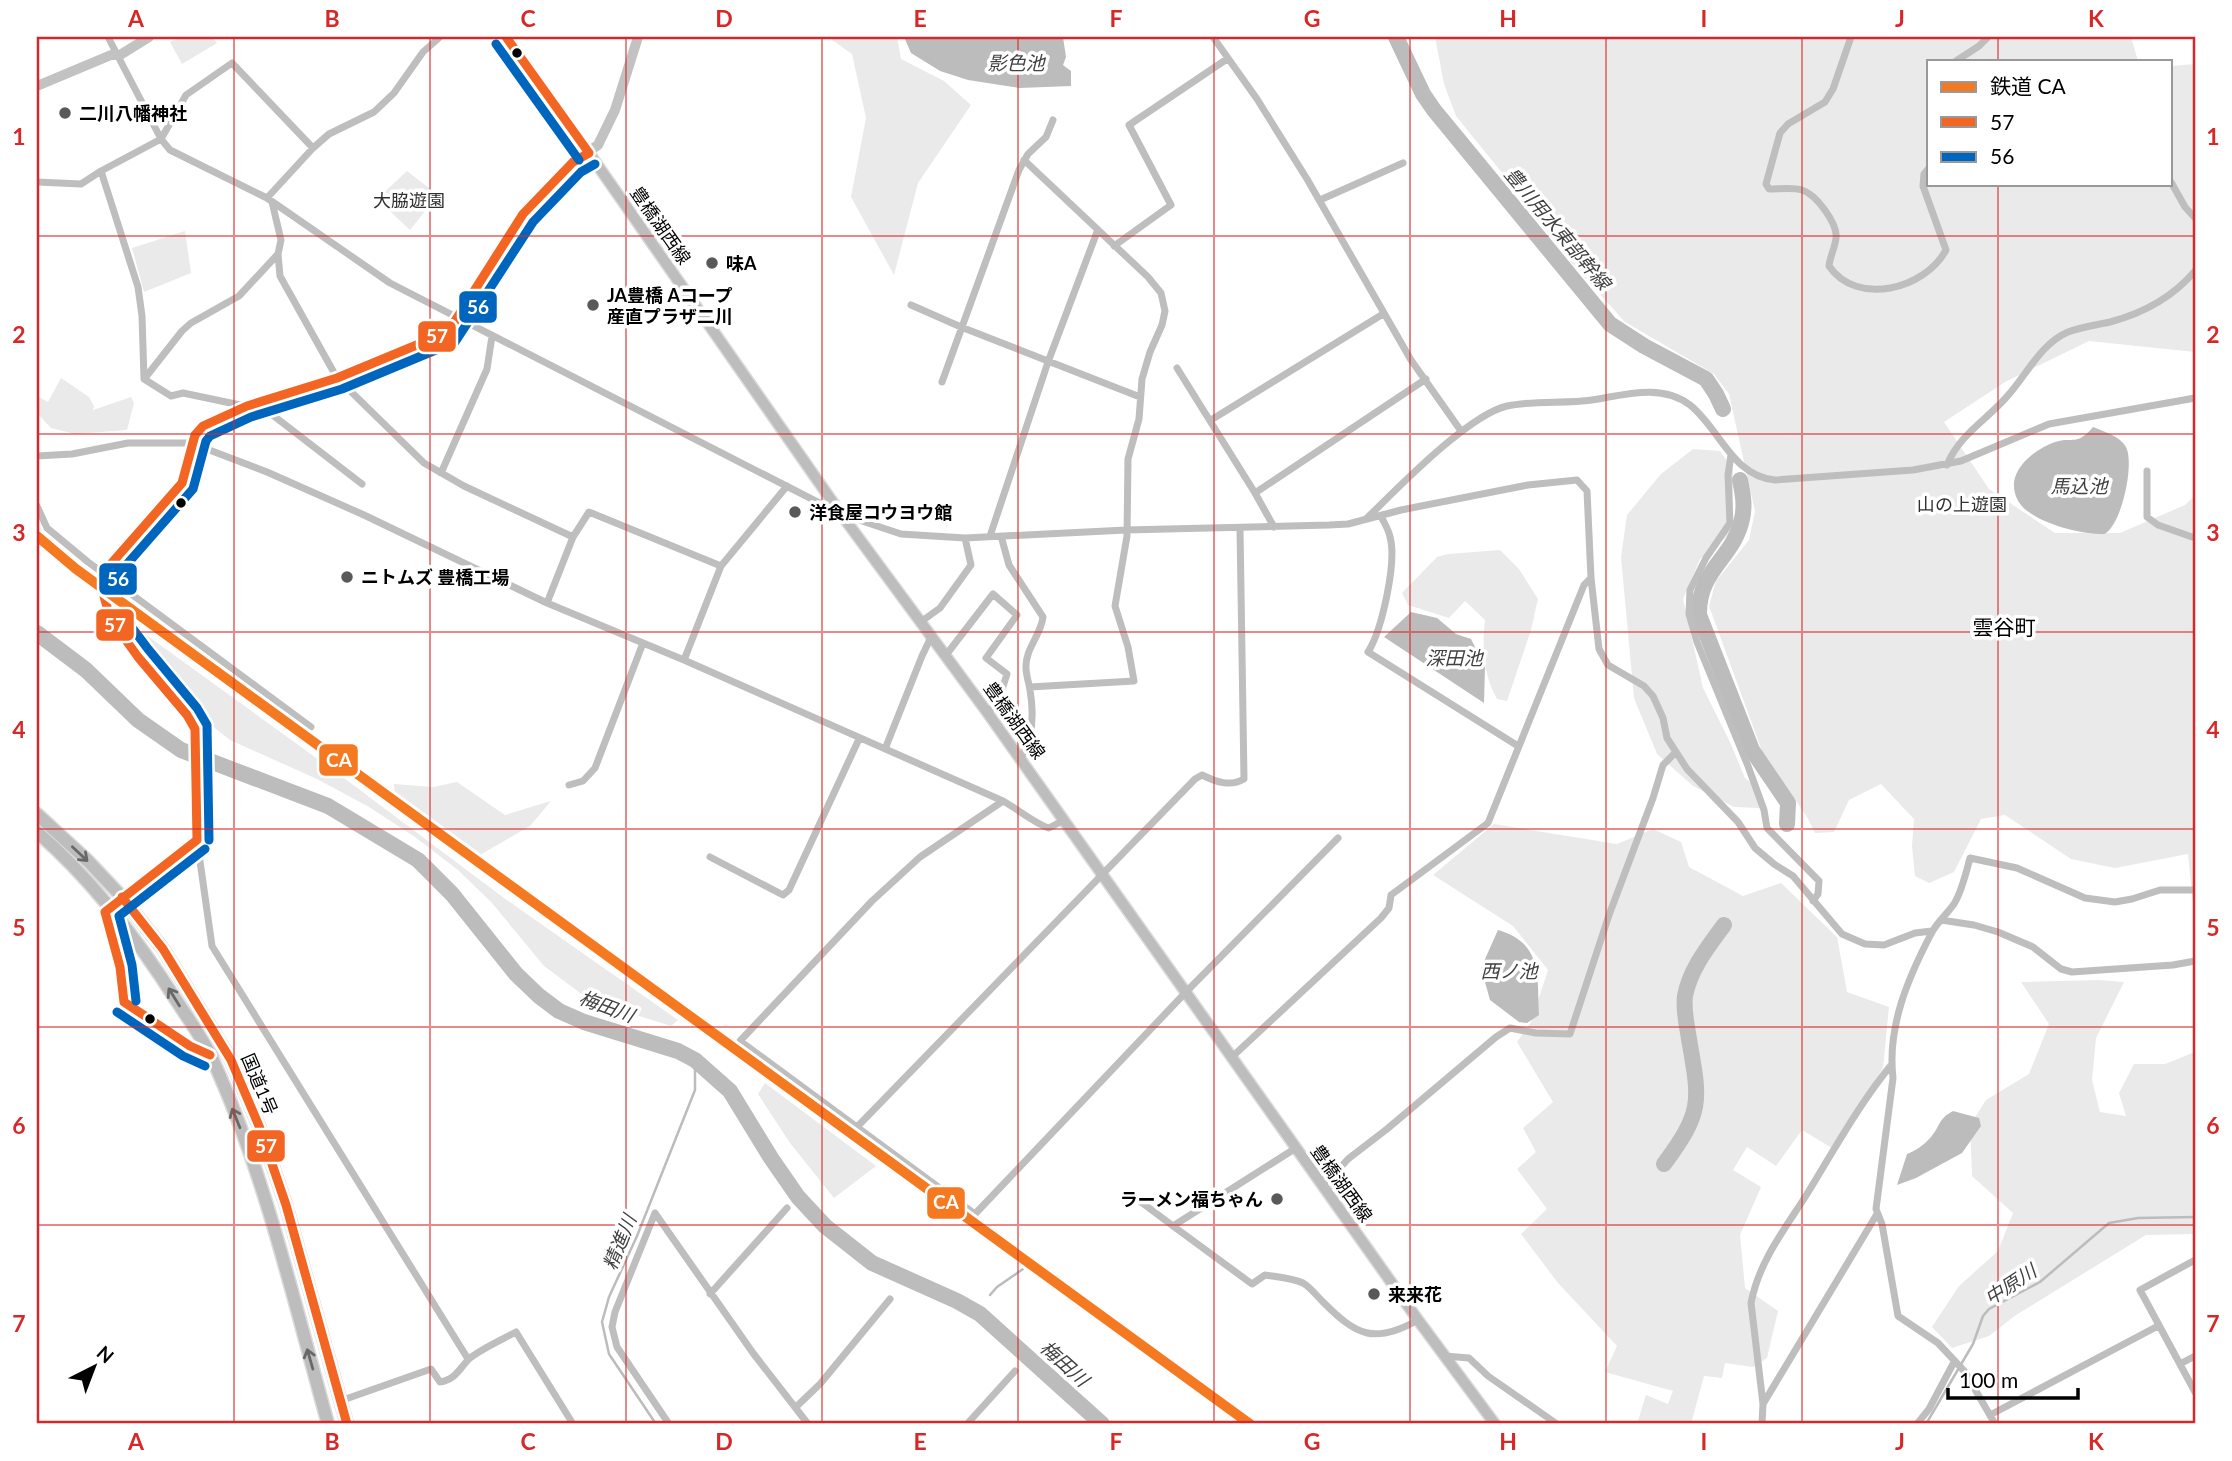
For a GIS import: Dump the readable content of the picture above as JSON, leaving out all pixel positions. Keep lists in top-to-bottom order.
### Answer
{
  "streets": {
    "highway": ["国道1号"],
    "main road": ["豊橋湖西線"]
  },
  "districts": ["雲谷町"],
  "water": [
    "影色池",
    "豊川用水東部幹線",
    "馬込池",
    "深田池",
    "西ノ池",
    "梅田川",
    "精進川",
    "中原川"
  ],
  "parks": ["大脇遊園", "山の上遊園"],
  "places": [
    "二川八幡神社",
    "味A",
    "JA豊橋 Aコープ 産直プラザ二川",
    "洋食屋コウヨウ館",
    "ニトムズ 豊橋工場",
    "ラーメン福ちゃん",
    "来来花"
  ],
  "lines": ["transit line 57", "transit line 56", "rail line CA"],
  "legend": ["鉄道 CA", "57", "56"],
  "scale_bar": "100 m",
  "north": "top right",
  "grid": {
    "columns": [
      "A",
      "B",
      "C",
      "D",
      "E",
      "F",
      "G",
      "H",
      "I",
      "J",
      "K"
    ],
    "rows": [
      "1",
      "2",
      "3",
      "4",
      "5",
      "6",
      "7"
    ]
  }
}
